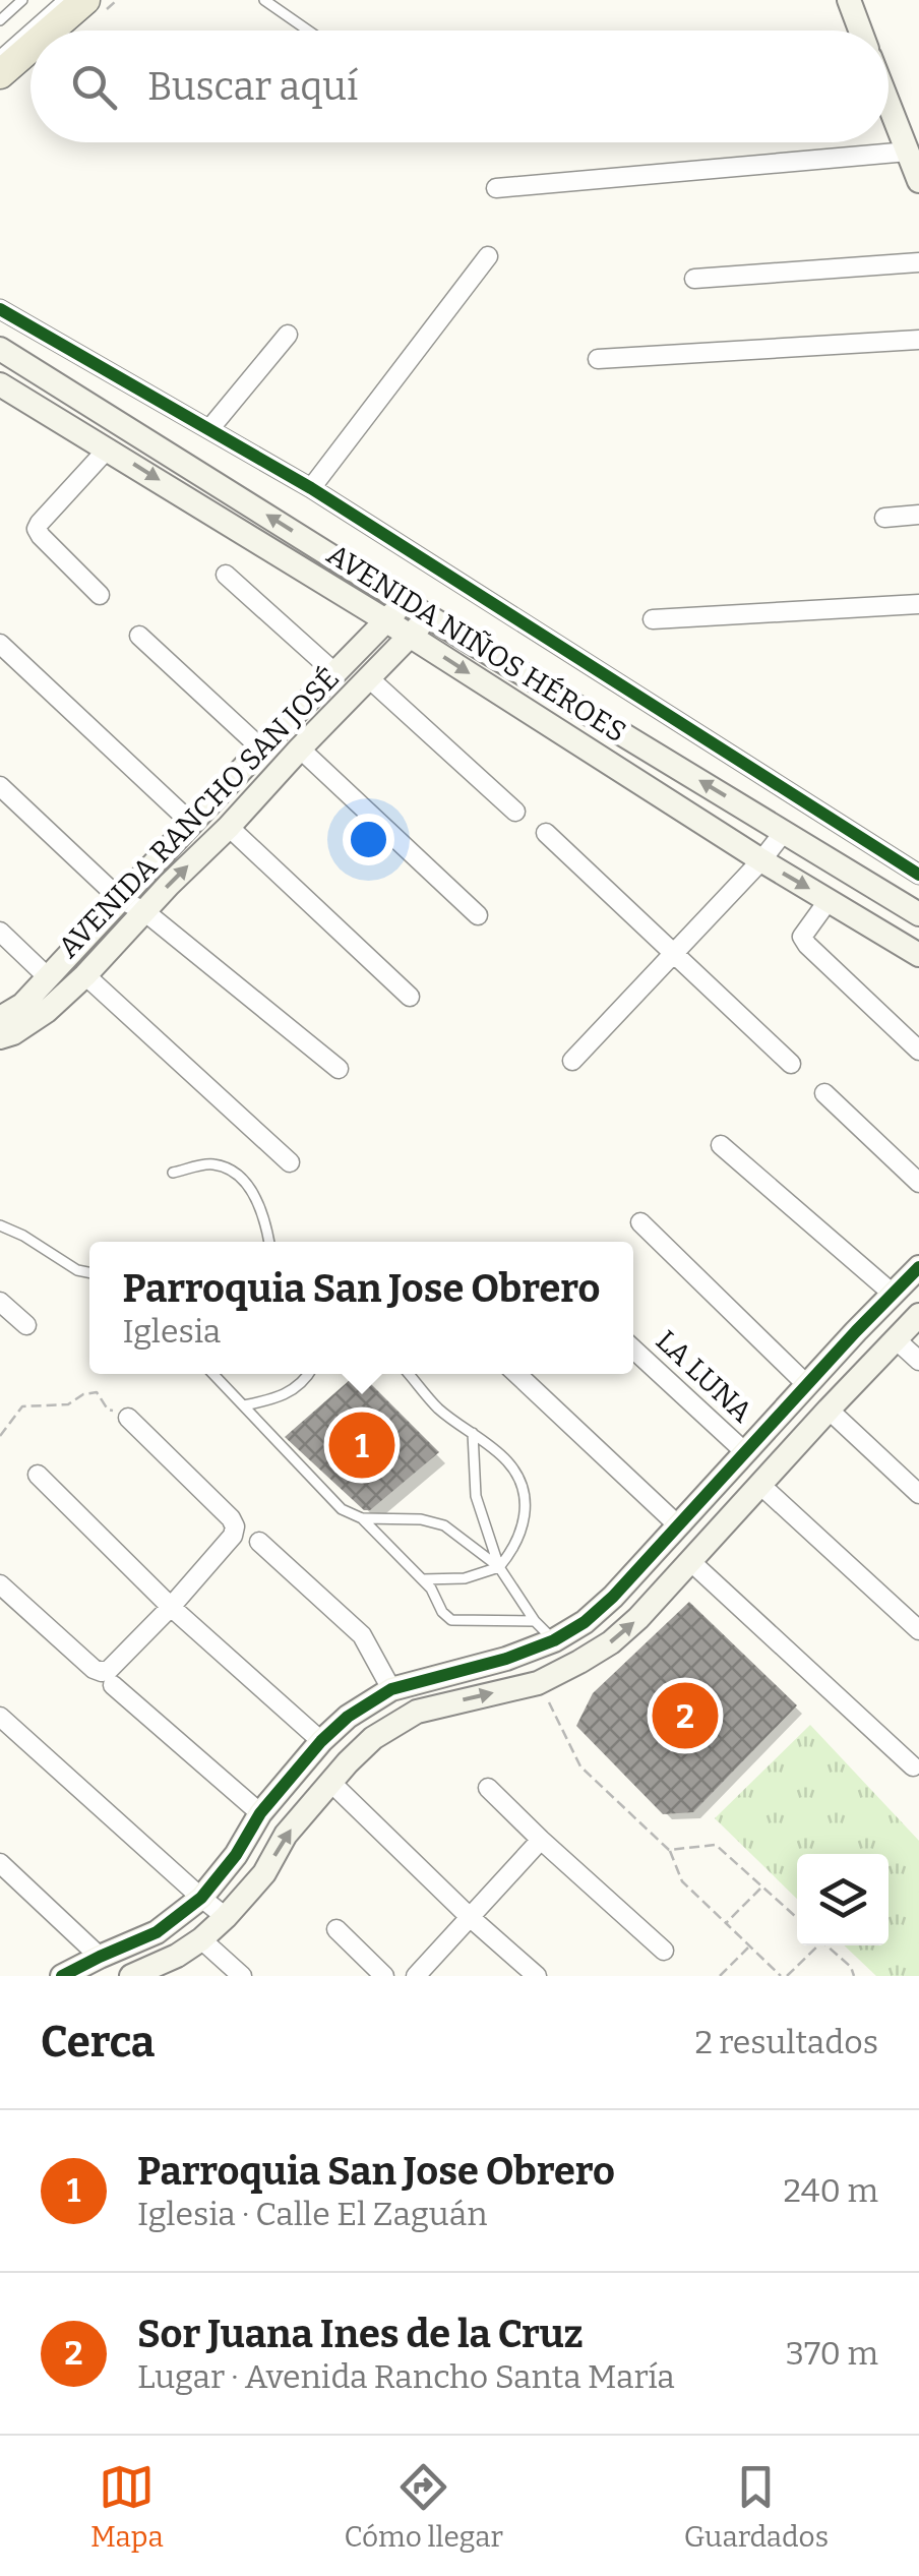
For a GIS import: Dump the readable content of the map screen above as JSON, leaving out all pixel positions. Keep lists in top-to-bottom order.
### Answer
{
  "streets": {
    "street": ["AVENIDA NIÑOS HÉROES", "AVENIDA RANCHO SAN JOSÉ", "LA LUNA"]
  },
  "crossings": [
    ["AVENIDA NIÑOS HÉROES", "AVENIDA RANCHO SAN JOSÉ"]
  ],
  "page": {
    "search": "Buscar aquí",
    "popup": ["Parroquia San Jose Obrero", "Iglesia"],
    "pins": ["1", "2"],
    "heading": ["Cerca", "2 resultados"],
    "list": [
      {
        "mark": "1",
        "name": "Parroquia San Jose Obrero",
        "note": "Iglesia · Calle El Zaguán",
        "value": "240 m"
      },
      {
        "mark": "2",
        "name": "Sor Juana Ines de la Cruz",
        "note": "Lugar · Avenida Rancho Santa María",
        "value": "370 m"
      }
    ],
    "nav": ["Mapa", "Cómo llegar", "Guardados"]
  }
}
